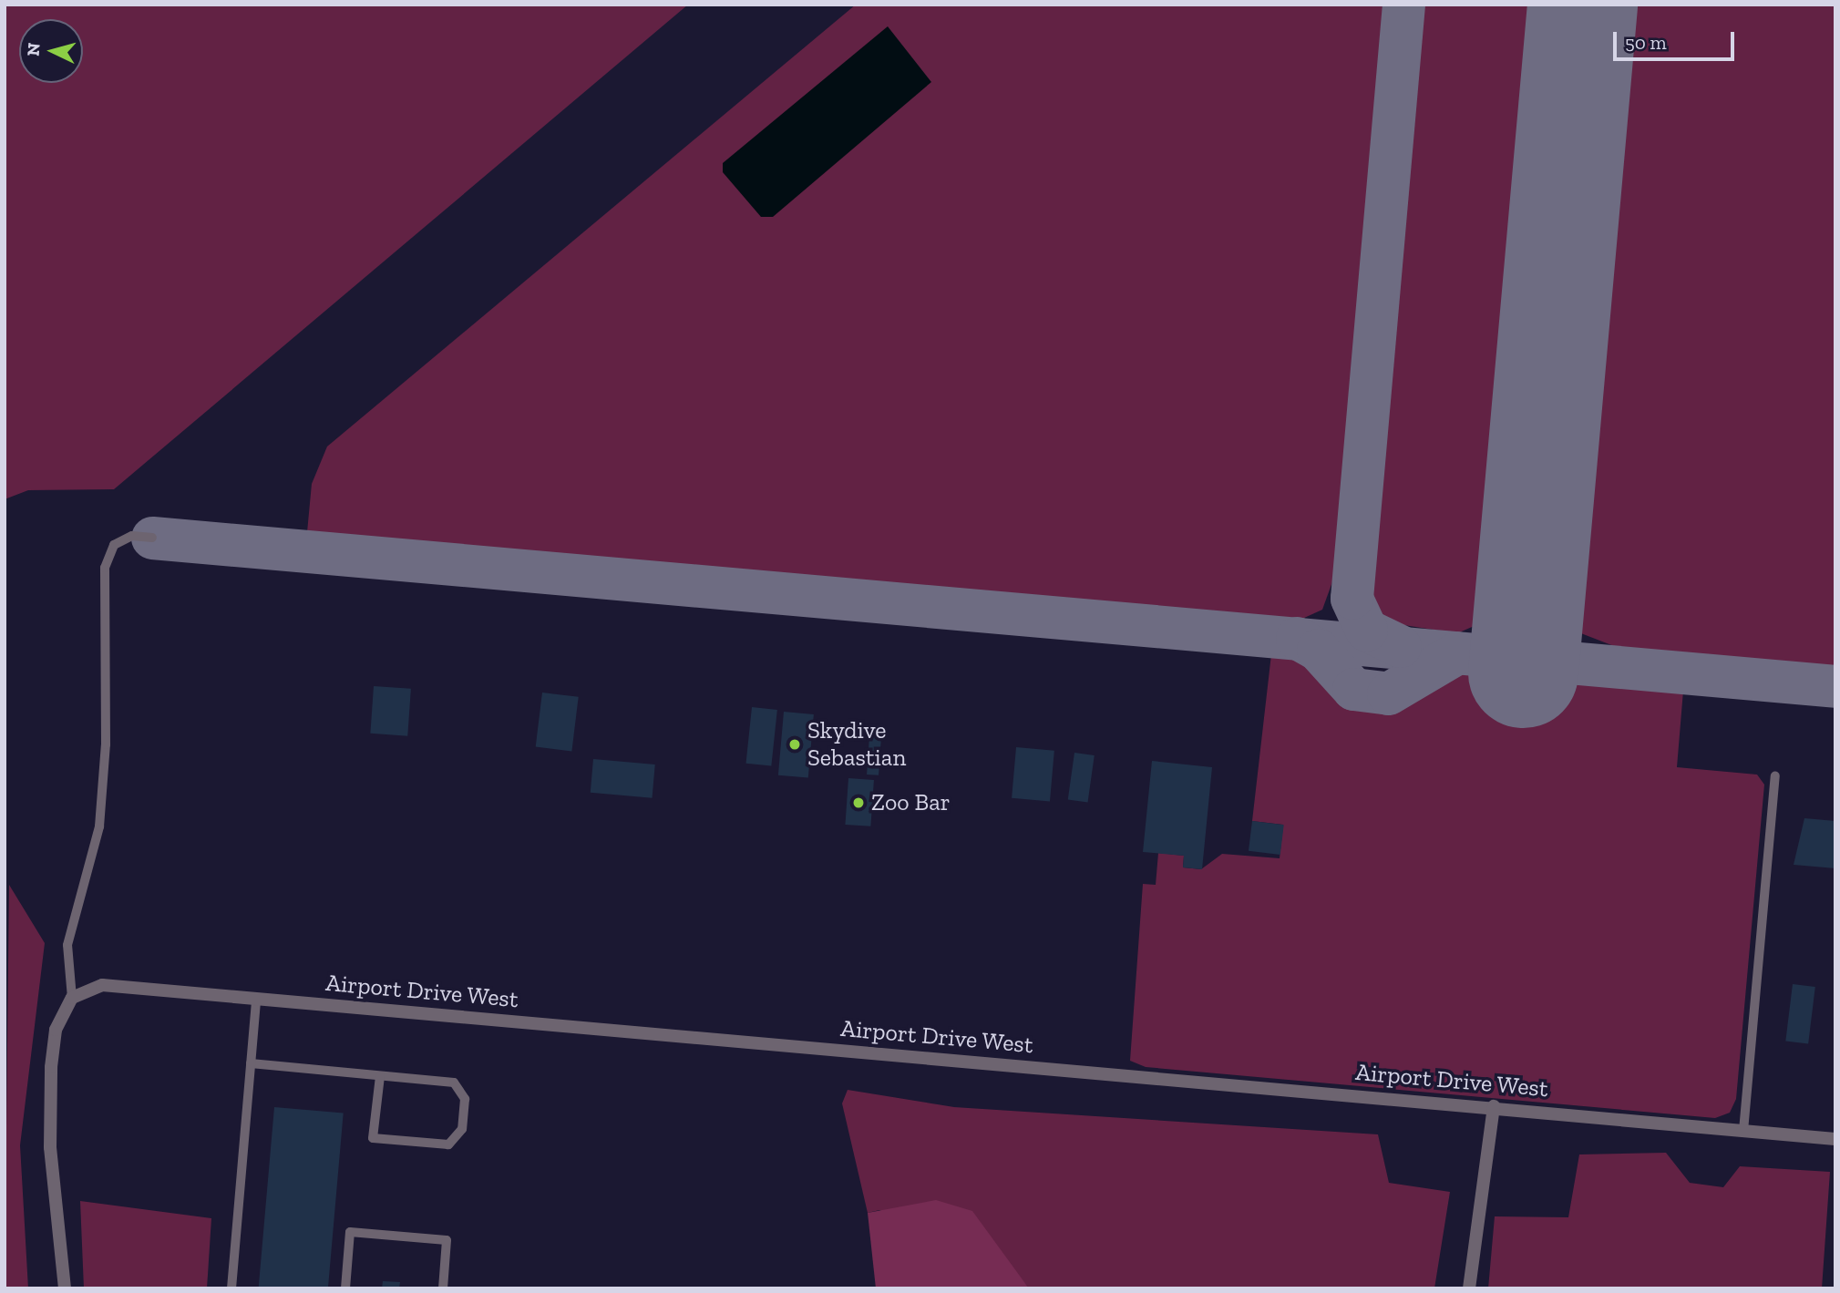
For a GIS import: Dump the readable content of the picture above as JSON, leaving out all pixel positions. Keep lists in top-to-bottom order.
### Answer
{
  "streets": {
    "street": ["Airport Drive West"]
  },
  "places": ["Skydive Sebastian", "Zoo Bar"],
  "scale_bar": "50 m",
  "north": "left"
}
